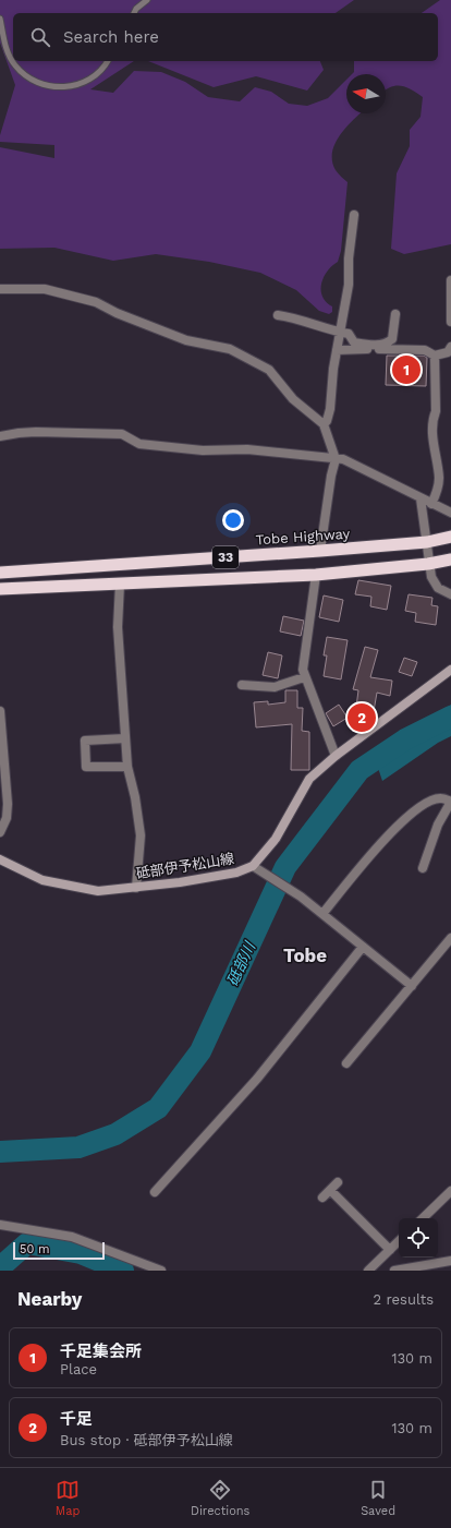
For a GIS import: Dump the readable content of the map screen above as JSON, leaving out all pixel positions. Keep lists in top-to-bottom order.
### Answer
{
  "streets": {
    "highway": ["Tobe Highway", "33"],
    "main road": ["砥部伊予松山線"]
  },
  "districts": ["Tobe"],
  "water": ["砥部川"],
  "scale_bar": "50 m",
  "north": "left",
  "page": {
    "search": "Search here",
    "pins": ["1", "2"],
    "scale": "50 m",
    "heading": ["Nearby", "2 results"],
    "list": [
      {
        "mark": "1",
        "name": "千足集会所",
        "note": "Place",
        "value": "130 m"
      },
      {
        "mark": "2",
        "name": "千足",
        "note": "Bus stop · 砥部伊予松山線",
        "value": "130 m"
      }
    ],
    "nav": ["Map", "Directions", "Saved"]
  }
}
